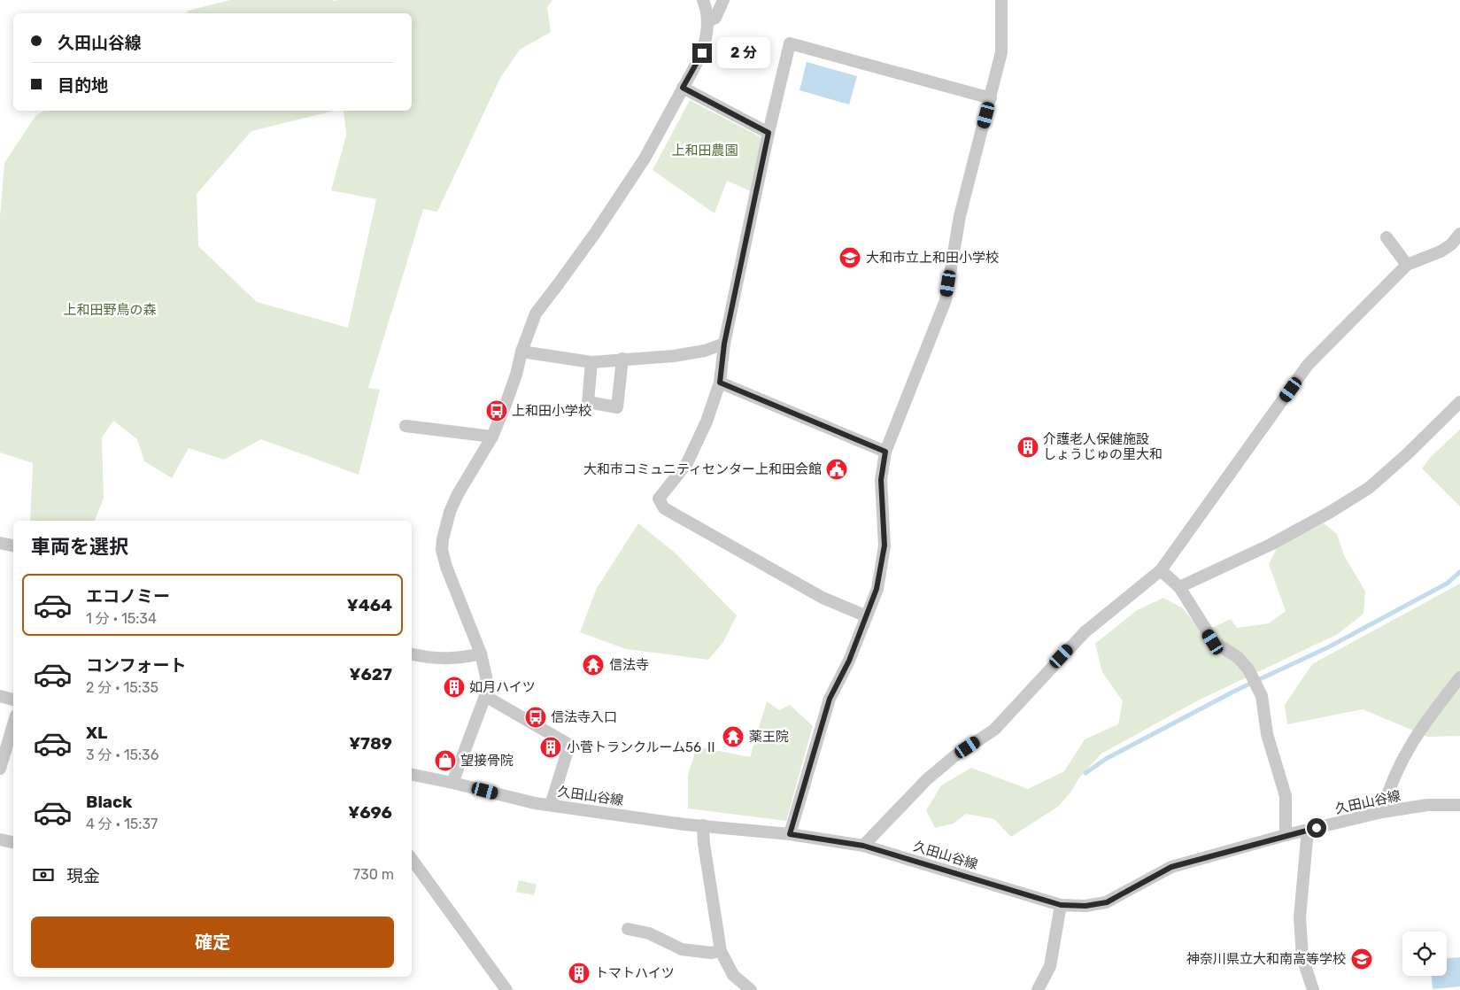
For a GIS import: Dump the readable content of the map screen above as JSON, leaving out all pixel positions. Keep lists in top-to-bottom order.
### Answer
{
  "streets": {
    "street": ["久田山谷線"]
  },
  "parks": ["上和田農園", "上和田野鳥の森"],
  "places": {
    "school or university": ["大和市立上和田小学校", "神奈川県立大和南高等学校"],
    "bus stop": ["上和田小学校", "信法寺入口"],
    "building": [
      "介護老人保健施設 しょうじゅの里大和",
      "如月ハイツ",
      "小菅トランクルーム56 Ⅱ",
      "トマトハイツ"
    ],
    "public building": ["大和市コミュニティセンター上和田会館"],
    "temple": ["信法寺", "薬王院"],
    "shop": ["望接骨院"]
  },
  "page": {
    "banner": ["久田山谷線", "目的地"],
    "bubble": "2 分",
    "heading": "車両を選択",
    "list": [
      {
        "name": "エコノミー",
        "note": "1 分 · 15:34",
        "value": "¥464"
      },
      {
        "name": "コンフォート",
        "note": "2 分 · 15:35",
        "value": "¥627"
      },
      {
        "name": "XL",
        "note": "3 分 · 15:36",
        "value": "¥789"
      },
      {
        "name": "Black",
        "note": "4 分 · 15:37",
        "value": "¥696"
      }
    ],
    "pay": ["現金", "730 m"],
    "buttons": "確定"
  }
}
